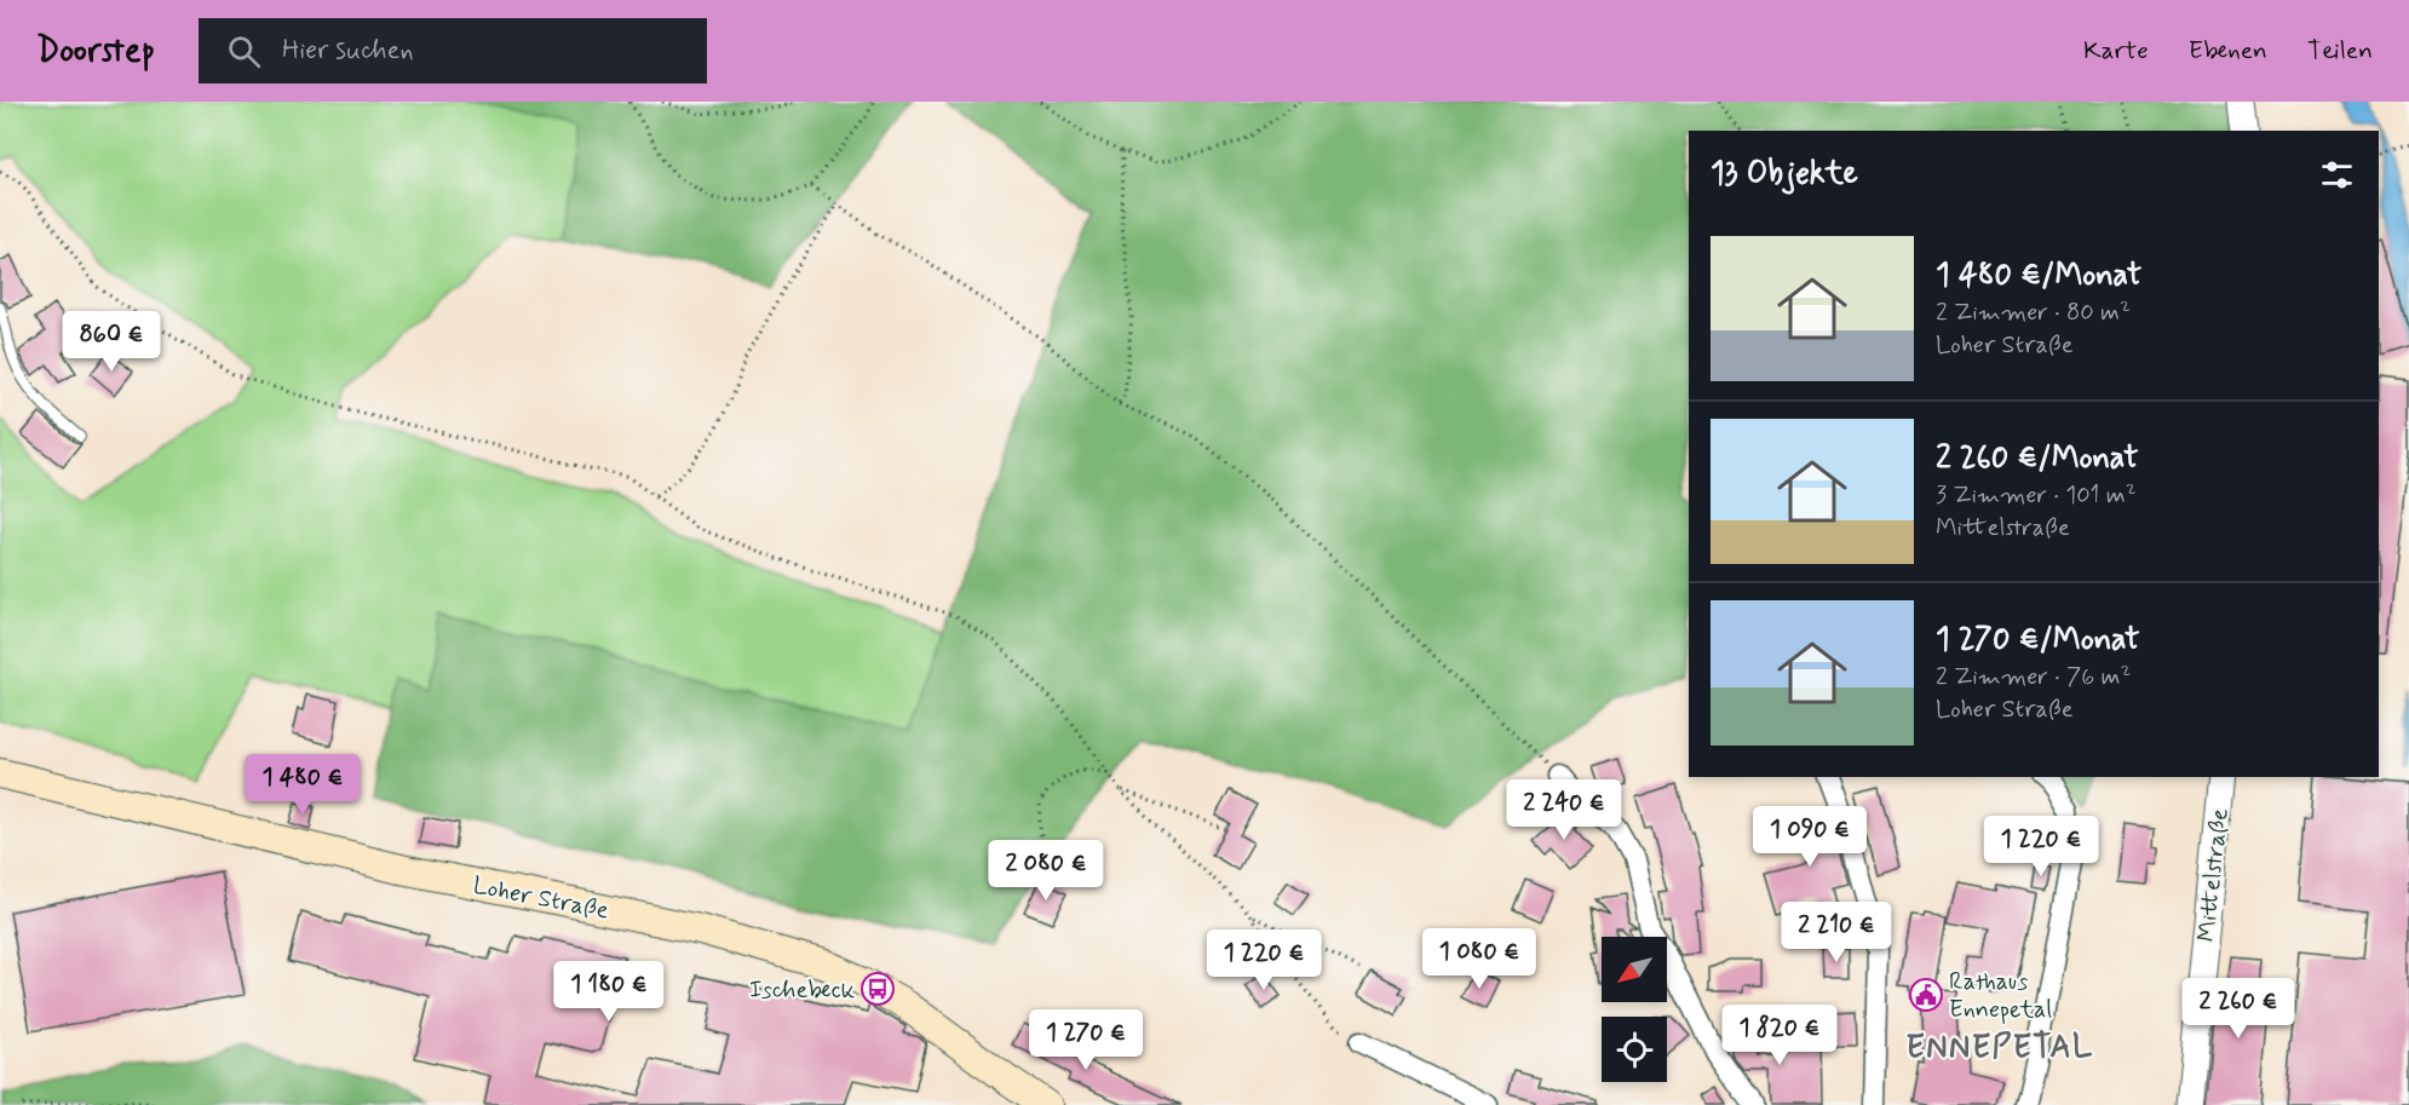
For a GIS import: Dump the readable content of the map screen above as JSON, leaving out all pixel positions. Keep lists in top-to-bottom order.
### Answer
{
  "streets": {
    "main road": ["Loher Straße"],
    "street": ["Mittelstraße"]
  },
  "districts": ["ENNEPETAL"],
  "places": {
    "bus stop": ["Ischebeck"],
    "public building": ["Rathaus Ennepetal"]
  },
  "north": "bottom left",
  "page": {
    "header": "Doorstep",
    "search": "Hier suchen",
    "nav": ["Karte", "Ebenen", "Teilen"],
    "heading": "13 Objekte",
    "list": [
      {
        "name": "1 480 €/Monat",
        "note": "2 Zimmer · 80 m² · Loher Straße"
      },
      {
        "name": "2 260 €/Monat",
        "note": "3 Zimmer · 101 m² · Mittelstraße"
      },
      {
        "name": "1 270 €/Monat",
        "note": "2 Zimmer · 76 m² · Loher Straße"
      }
    ],
    "price": [
      "860 €",
      "1 480 €",
      "2 240 €",
      "1 090 €",
      "1 220 €",
      "2 080 €",
      "2 210 €",
      "1 080 €",
      "1 220 €",
      "1 180 €",
      "2 260 €",
      "1 820 €",
      "1 270 €"
    ]
  }
}
